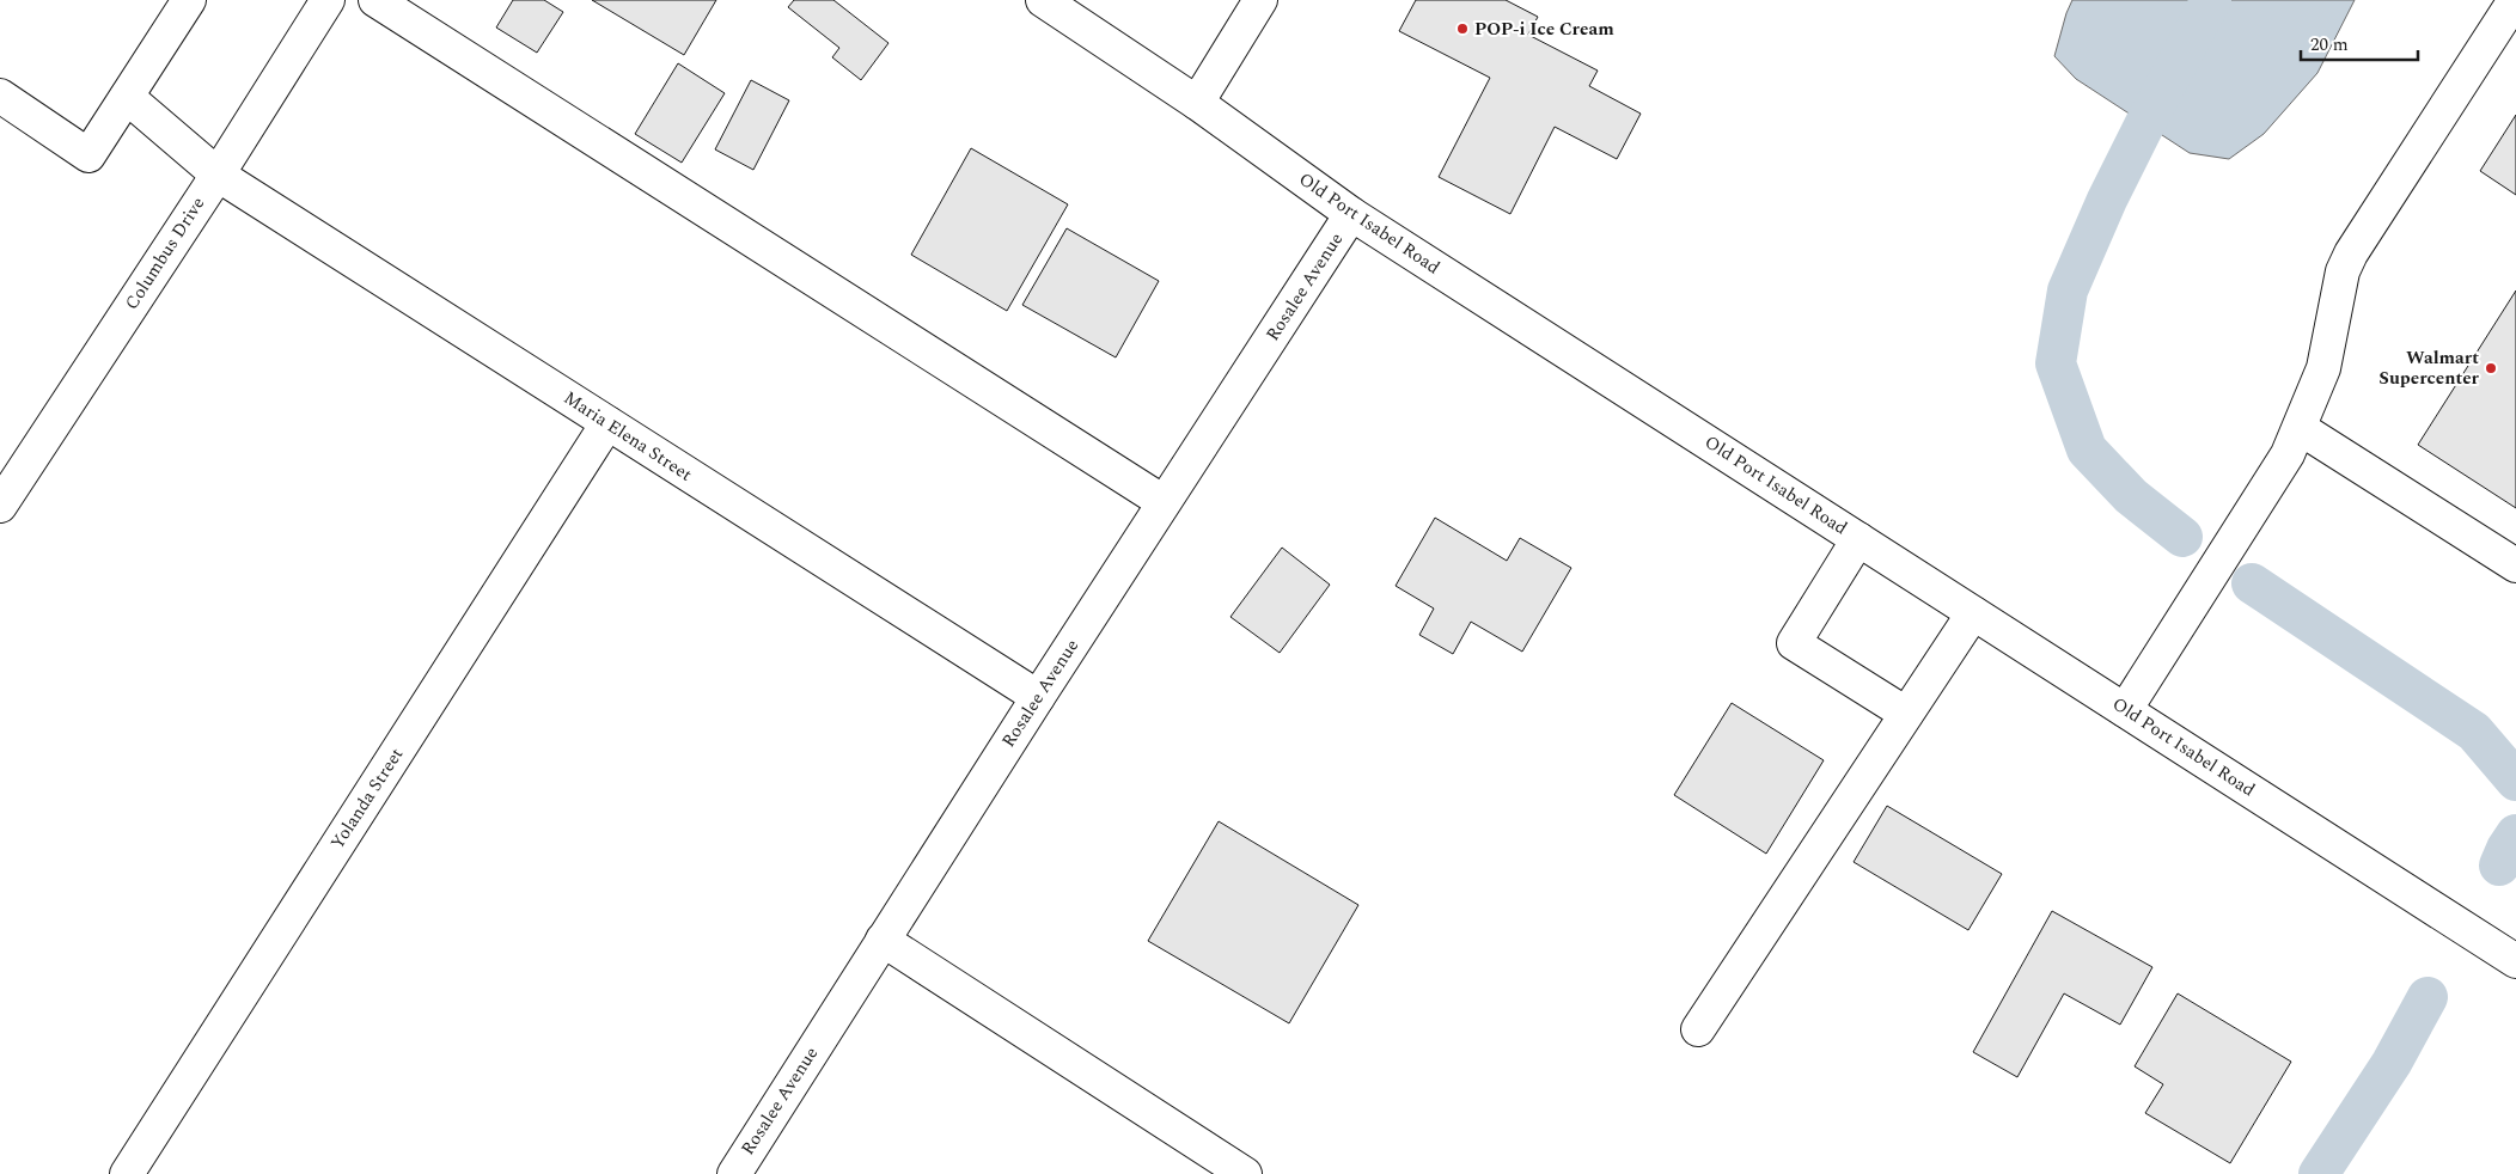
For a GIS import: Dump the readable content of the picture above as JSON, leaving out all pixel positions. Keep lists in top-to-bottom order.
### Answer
{
  "streets": {
    "street": [
      "Old Port Isabel Road",
      "Columbus Drive",
      "Rosalee Avenue",
      "Maria Elena Street",
      "Yolanda Street"
    ]
  },
  "crossings": [
    ["Old Port Isabel Road", "Rosalee Avenue"],
    ["Columbus Drive", "Maria Elena Street"],
    ["Rosalee Avenue", "Maria Elena Street"],
    ["Maria Elena Street", "Yolanda Street"]
  ],
  "places": ["POP-i Ice Cream", "Walmart Supercenter"],
  "scale_bar": "20 m"
}
